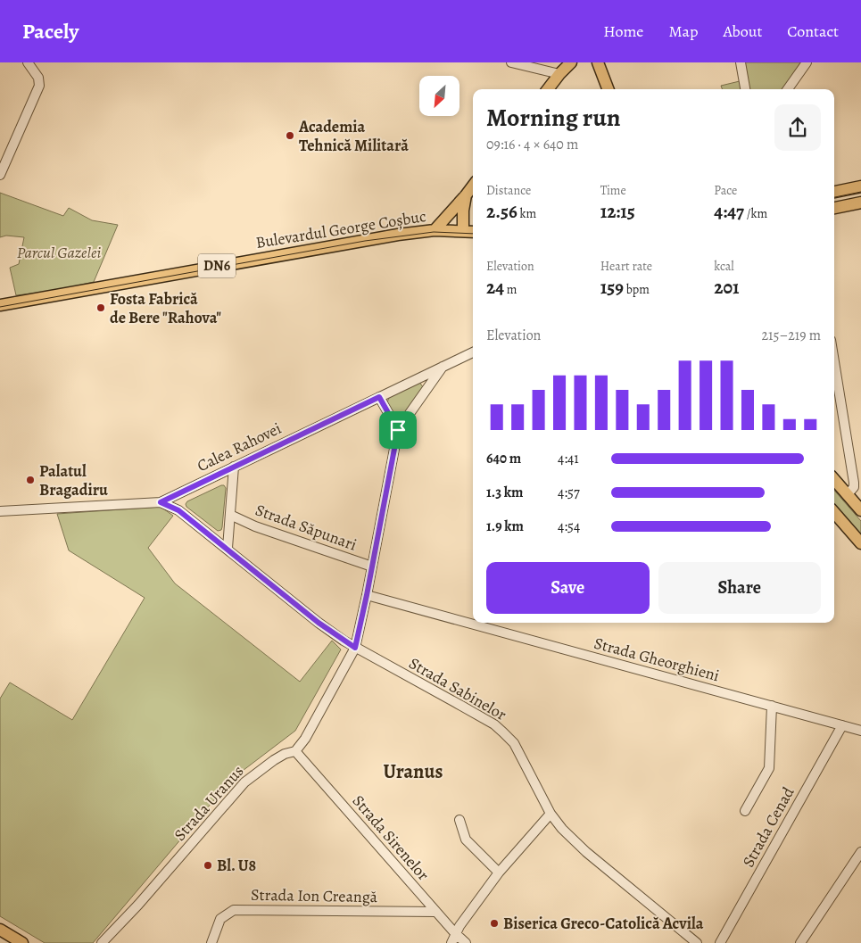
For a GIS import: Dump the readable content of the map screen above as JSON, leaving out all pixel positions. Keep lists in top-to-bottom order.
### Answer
{
  "streets": {
    "main road": ["Bulevardul George Coșbuc", "DN6"],
    "street": [
      "Calea Rahovei",
      "Strada Săpunari",
      "Strada Gheorghieni",
      "Strada Sabinelor",
      "Strada Uranus",
      "Strada Cenad",
      "Strada Sirenelor",
      "Strada Ion Creangă"
    ]
  },
  "crossings": [
    ["Calea Rahovei", "Strada Sabinelor"],
    ["Calea Rahovei", "Strada Uranus"],
    ["Strada Săpunari", "Strada Uranus"],
    ["Strada Gheorghieni", "Strada Uranus"],
    ["Strada Gheorghieni", "Strada Cenad"],
    ["Strada Sabinelor", "Strada Uranus"],
    ["Strada Uranus", "Strada Sirenelor"],
    ["Strada Sirenelor", "Strada Ion Creangă"]
  ],
  "districts": ["Uranus"],
  "parks": ["Parcul Gazelei"],
  "places": [
    "Academia Tehnică Militară",
    "Fosta Fabrică de Bere \"Rahova\"",
    "Palatul Bragadiru",
    "Bl. U8",
    "Biserica Greco-Catolică Acvila"
  ],
  "north": "bottom left",
  "page": {
    "header": "Pacely",
    "nav": [
      "Home",
      "Map",
      "About",
      "Contact"
    ],
    "heading": ["Morning run", "09:16 · 4 × 640 m"],
    "stats": [
      ["Distance", "2.56 km"],
      ["Time", "12:15"],
      ["Pace", "4:47 /km"],
      ["Elevation", "24 m"],
      ["Heart rate", "159 bpm"],
      ["kcal", "201"]
    ],
    "chart": ["Elevation", "215–219 m"],
    "list": [
      {
        "name": "640 m",
        "note": "4:41"
      },
      {
        "name": "1.3 km",
        "note": "4:57"
      },
      {
        "name": "1.9 km",
        "note": "4:54"
      }
    ],
    "buttons": ["Save", "Share"]
  }
}
